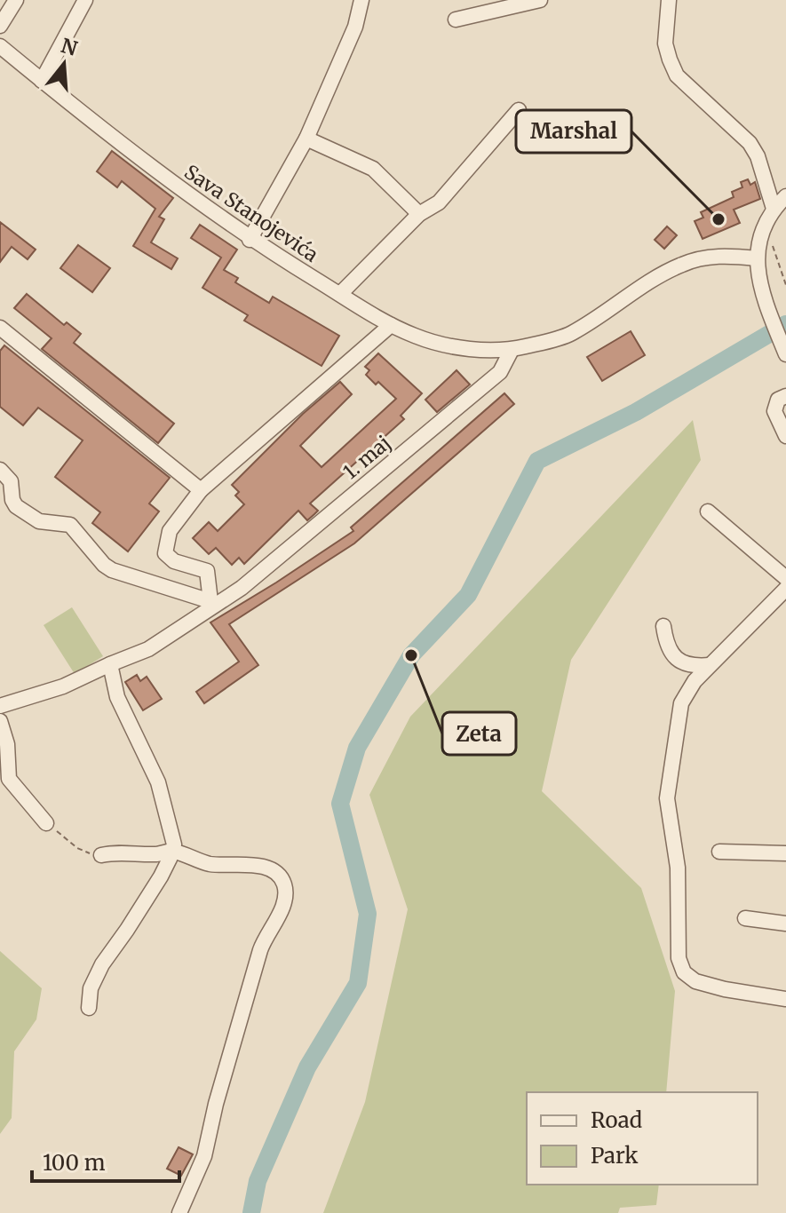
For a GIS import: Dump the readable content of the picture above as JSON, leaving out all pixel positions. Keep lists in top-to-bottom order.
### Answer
{
  "streets": {
    "street": ["Sava Stanojevića", "1. maj"]
  },
  "crossings": [
    ["Sava Stanojevića", "1. maj"]
  ],
  "places": ["Marshal", "Zeta"],
  "legend": ["Road", "Park"],
  "scale_bar": "100 m",
  "north": "top"
}
